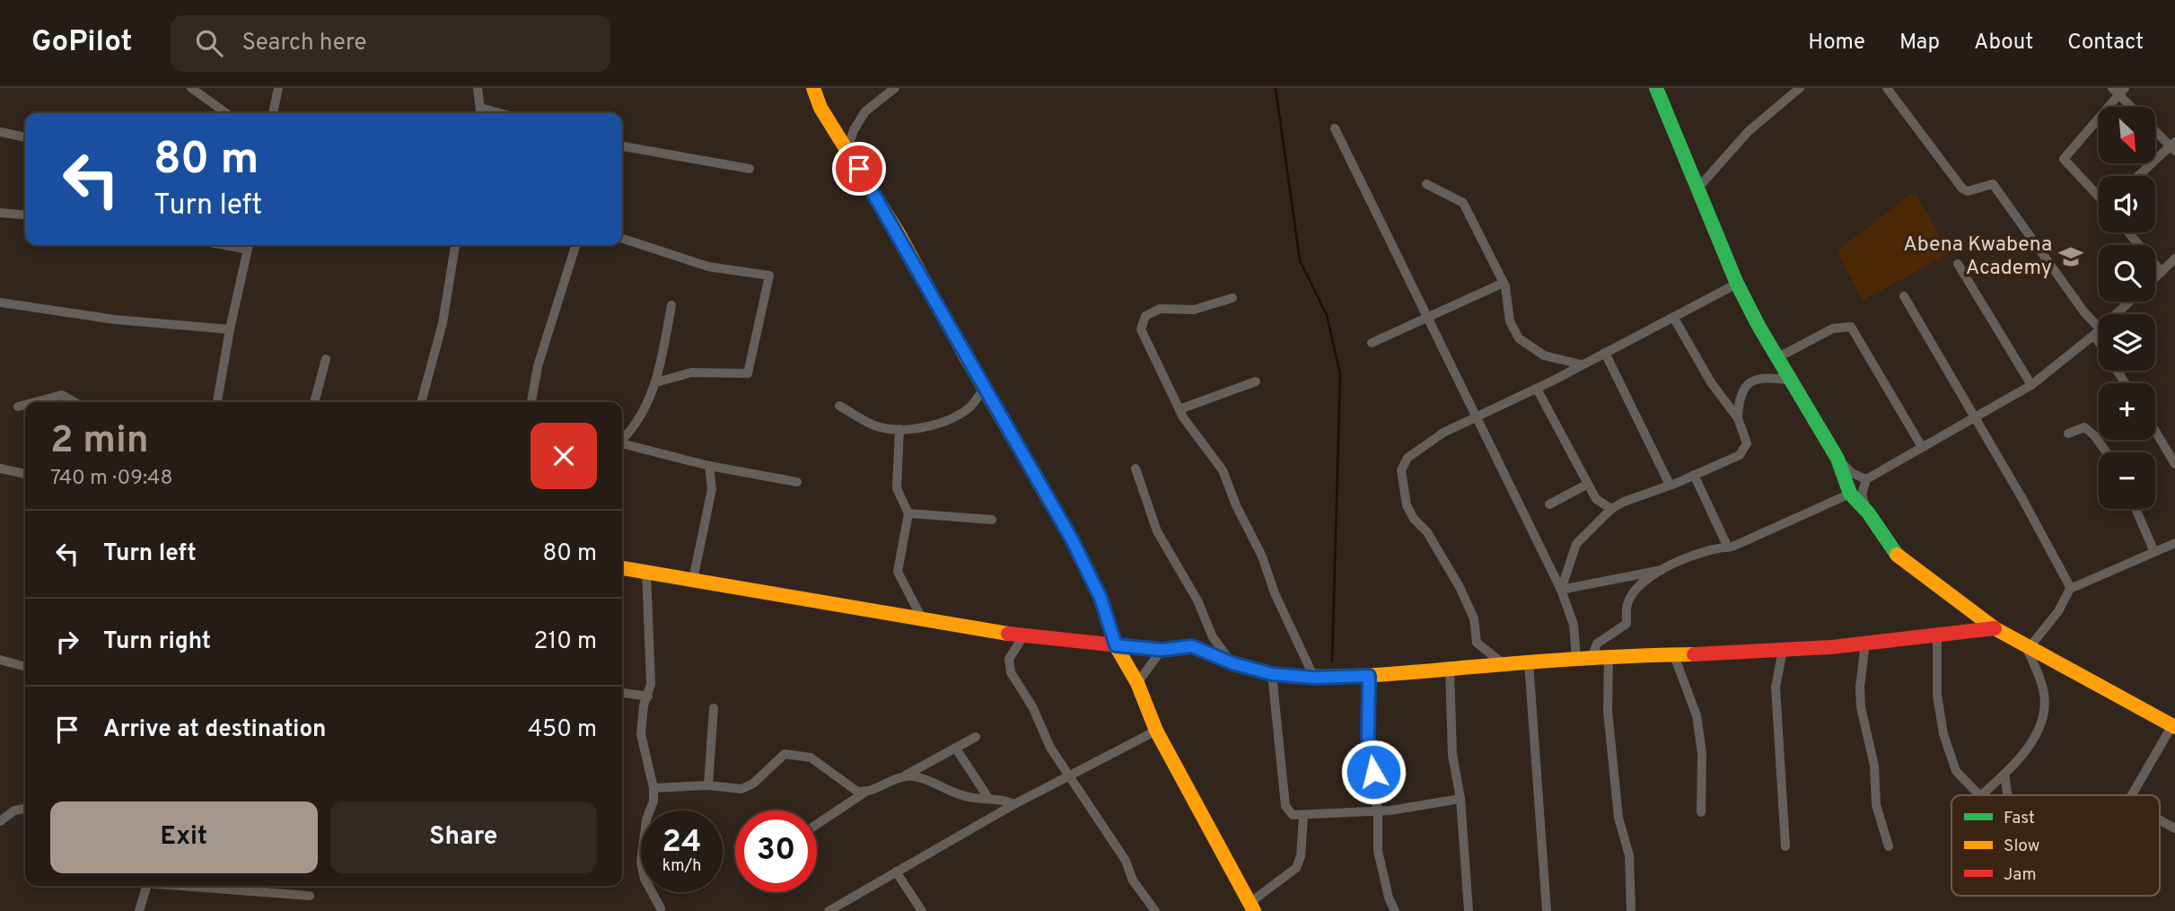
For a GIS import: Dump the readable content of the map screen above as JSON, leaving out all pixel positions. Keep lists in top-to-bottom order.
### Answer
{
  "places": {
    "school or university": ["Abena Kwabena Academy"]
  },
  "legend": ["Fast", "Slow", "Jam"],
  "north": "bottom right",
  "page": {
    "header": "GoPilot",
    "search": "Search here",
    "nav": [
      "Home",
      "Map",
      "About",
      "Contact"
    ],
    "map_buttons": ["+", "−"],
    "turn": ["80 m", "Turn left"],
    "heading": ["2 min", "740 m · 09:48"],
    "list": [
      {
        "name": "Turn left",
        "value": "80 m"
      },
      {
        "name": "Turn right",
        "value": "210 m"
      },
      {
        "name": "Arrive at destination",
        "value": "450 m"
      }
    ],
    "buttons": ["Exit", "Share"],
    "speed": "24 km/h",
    "limit": "30"
  }
}
